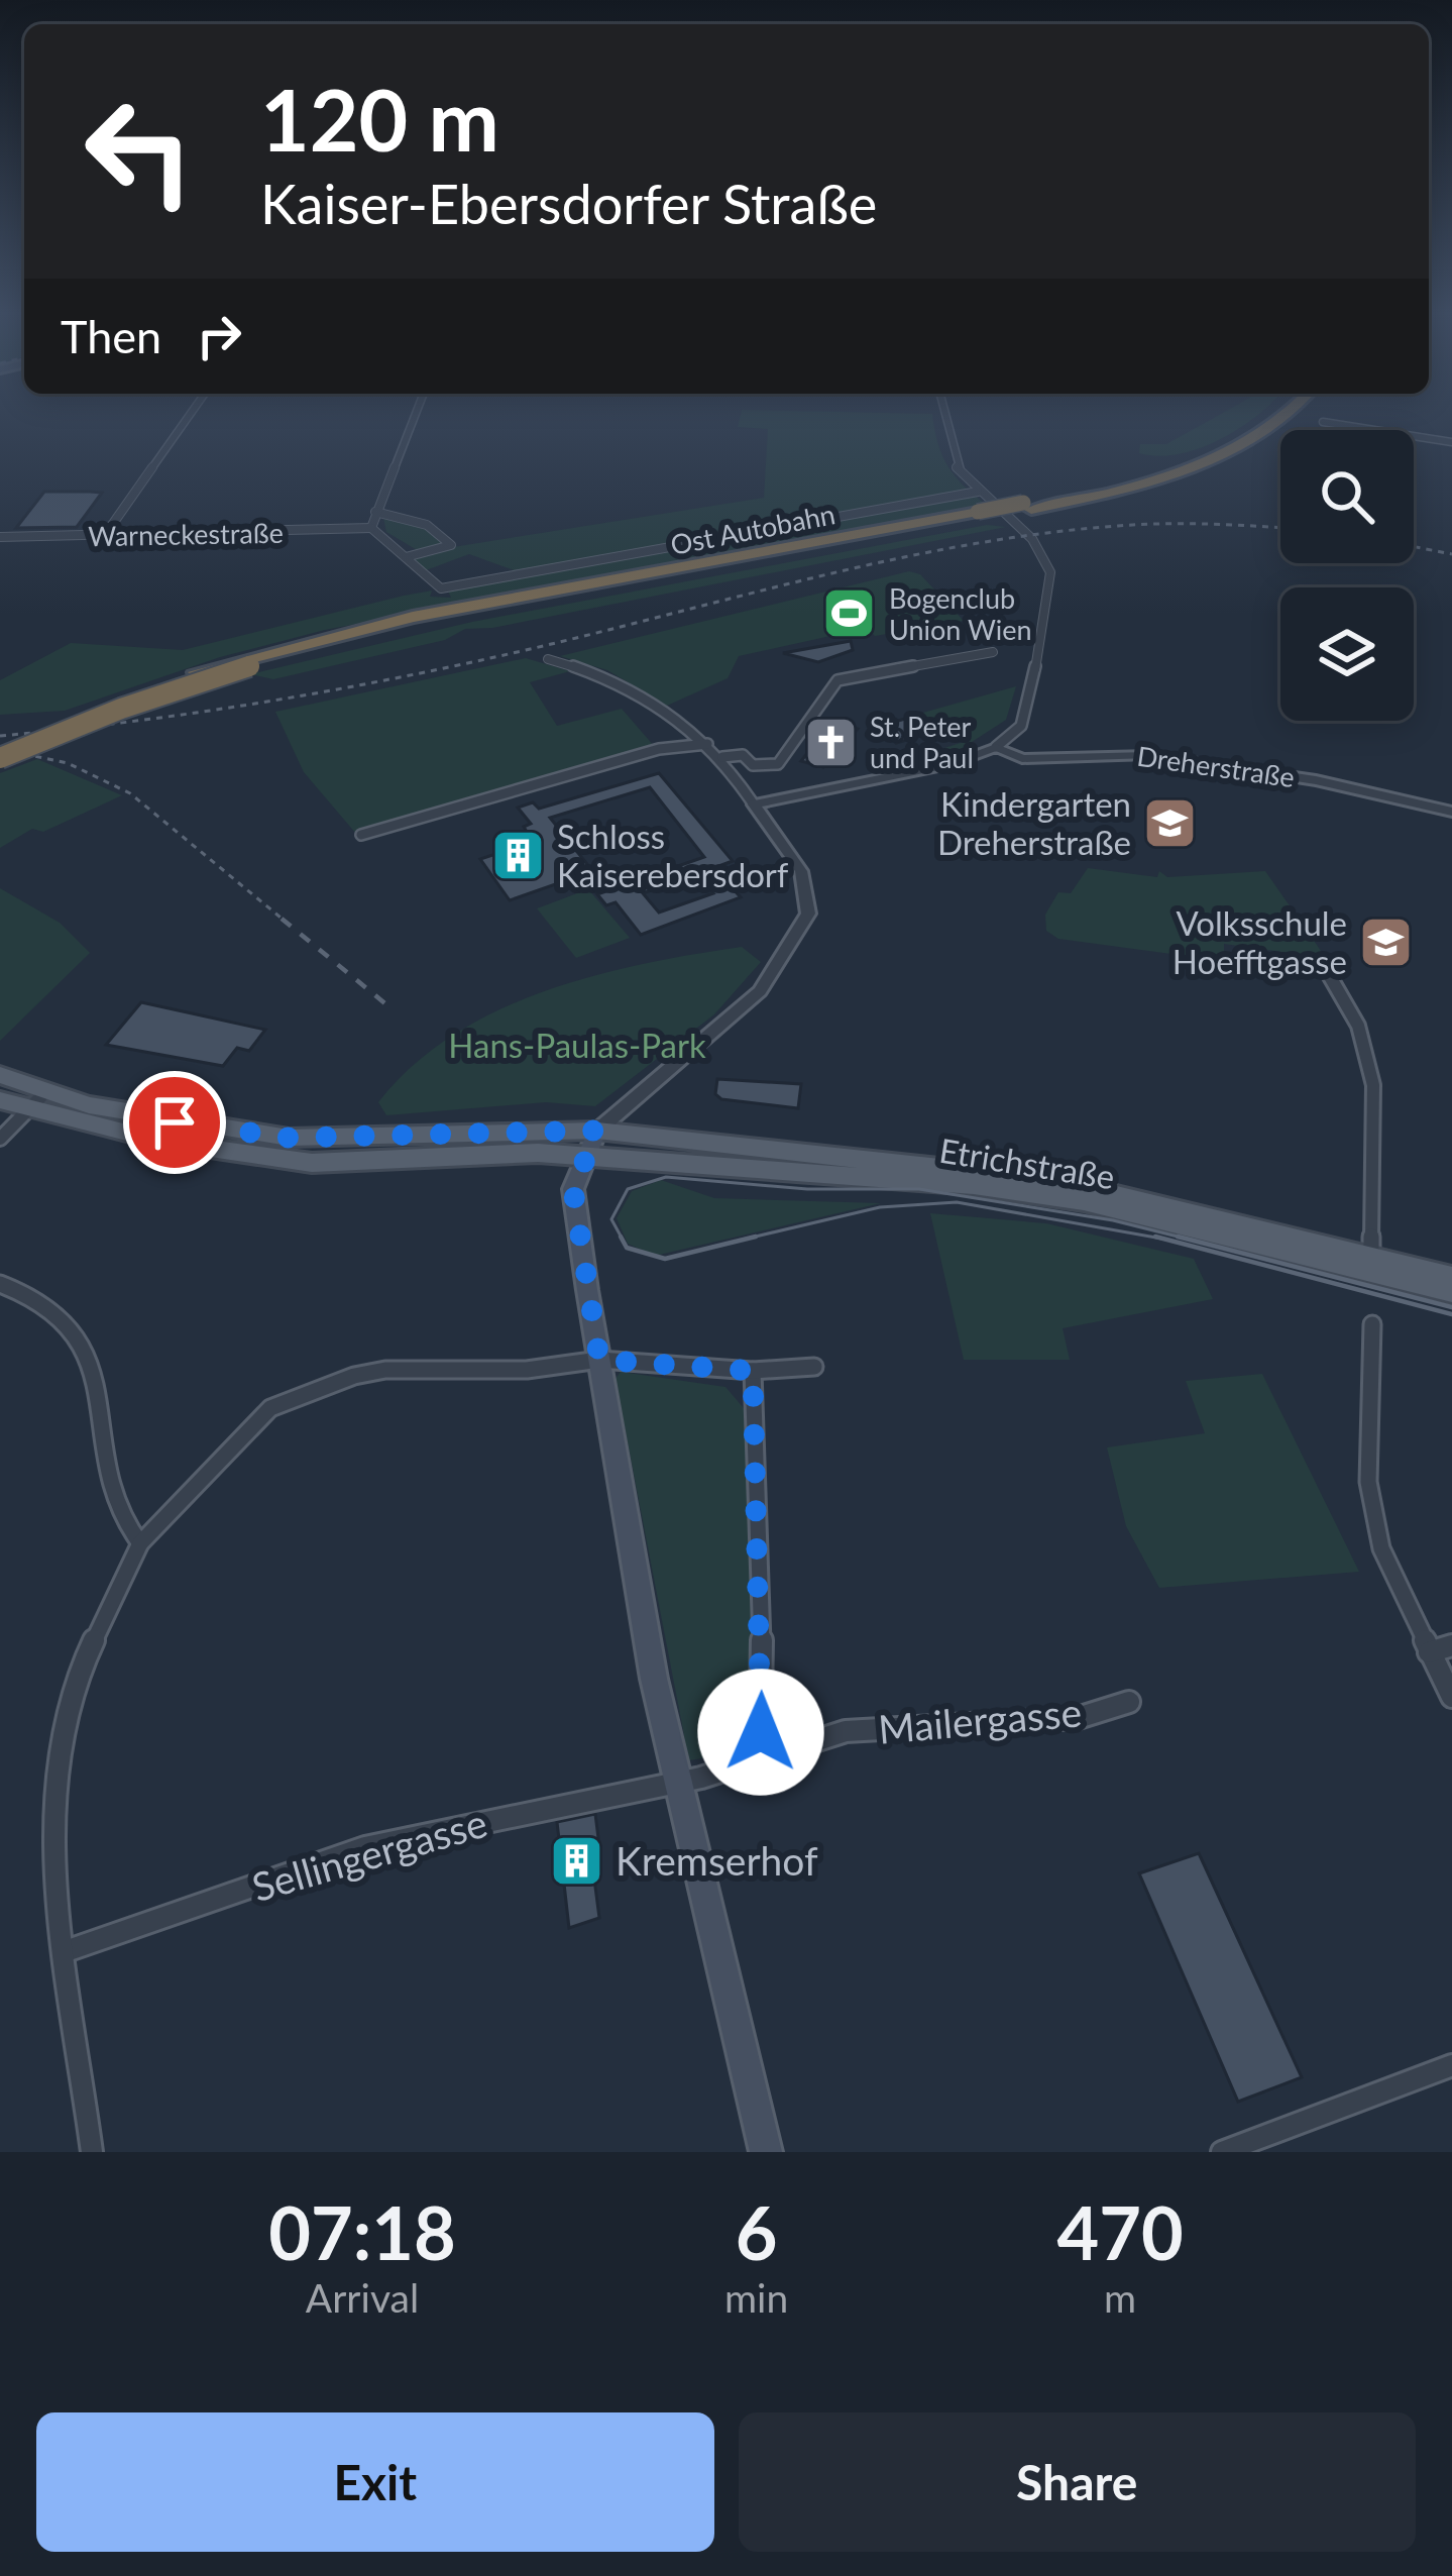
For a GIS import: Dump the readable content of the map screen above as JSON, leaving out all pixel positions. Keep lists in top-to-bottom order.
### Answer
{
  "streets": {
    "highway": ["Ost Autobahn"],
    "main road": ["Etrichstraße"],
    "street": [
      "Warneckestraße",
      "Dreherstraße",
      "Mailergasse",
      "Sellingergasse"
    ]
  },
  "crossings": [
    ["Mailergasse", "Sellingergasse"]
  ],
  "parks": ["Hans-Paulas-Park"],
  "places": {
    "sports": ["Bogenclub Union Wien"],
    "church": ["St. Peter und Paul"],
    "school or university": ["Kindergarten Dreherstraße", "Volksschule Hoefftgasse"],
    "building": ["Schloss Kaiserebersdorf", "Kremserhof"]
  },
  "page": {
    "turn": ["120 m", "Kaiser-Ebersdorfer Straße"],
    "then": "Then",
    "eta": [
      "07:18",
      "Arrival",
      "6",
      "min",
      "470",
      "m"
    ],
    "buttons": ["Exit", "Share"]
  }
}
